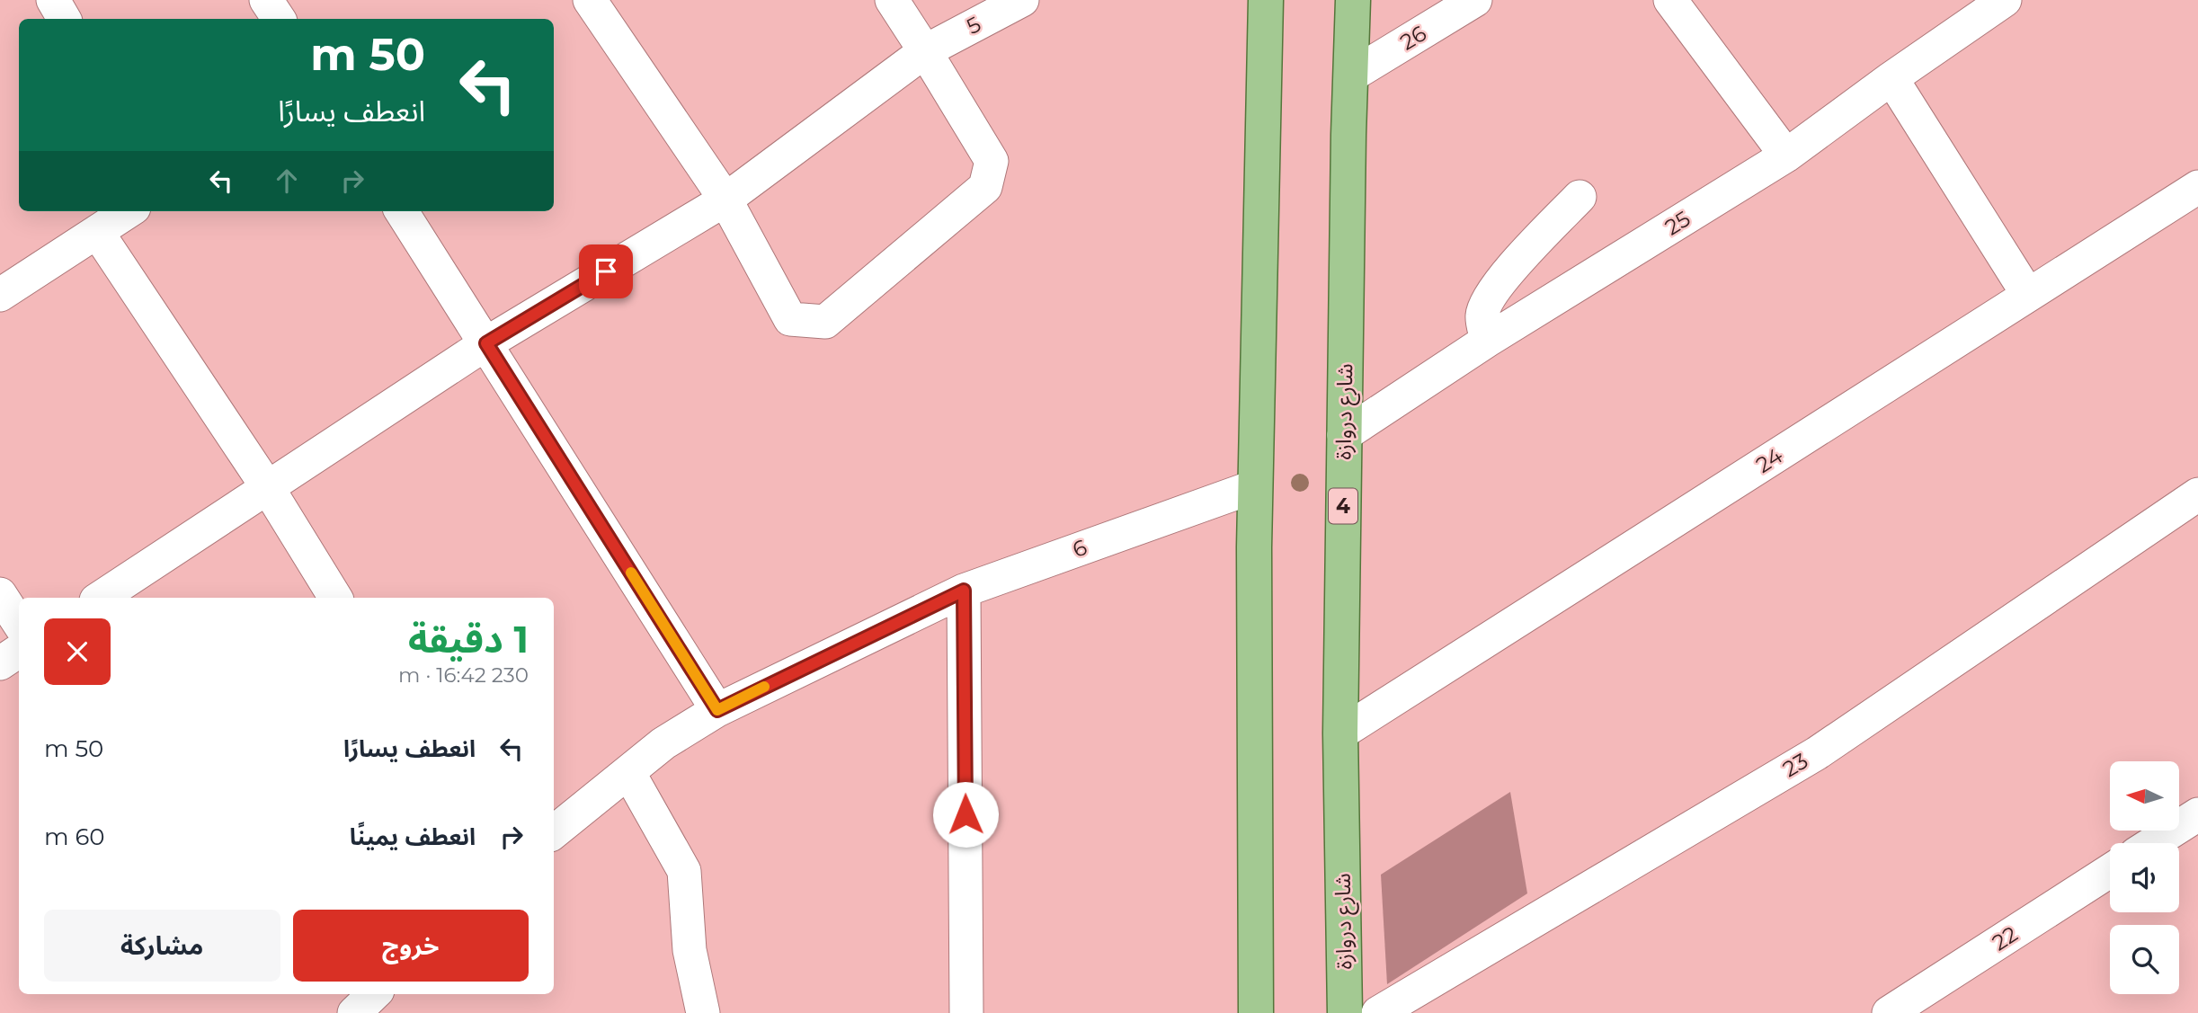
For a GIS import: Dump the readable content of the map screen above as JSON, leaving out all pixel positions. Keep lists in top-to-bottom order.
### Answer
{
  "streets": {
    "main road": ["شارع دروازة", "4"],
    "street": [
      "5",
      "26",
      "25",
      "24",
      "6",
      "23",
      "22"
    ]
  },
  "crossings": [
    ["26", "شارع دروازة"],
    ["25", "شارع دروازة"],
    ["شارع دروازة", "24"]
  ],
  "north": "left",
  "page": {
    "turn": ["50 m", "انعطف يسارًا"],
    "heading": ["1 دقيقة", "230 m · 16:42"],
    "list": [
      {
        "name": "انعطف يسارًا",
        "value": "50 m"
      },
      {
        "name": "انعطف يمينًا",
        "value": "60 m"
      }
    ],
    "buttons": ["خروج", "مشاركة"]
  }
}
